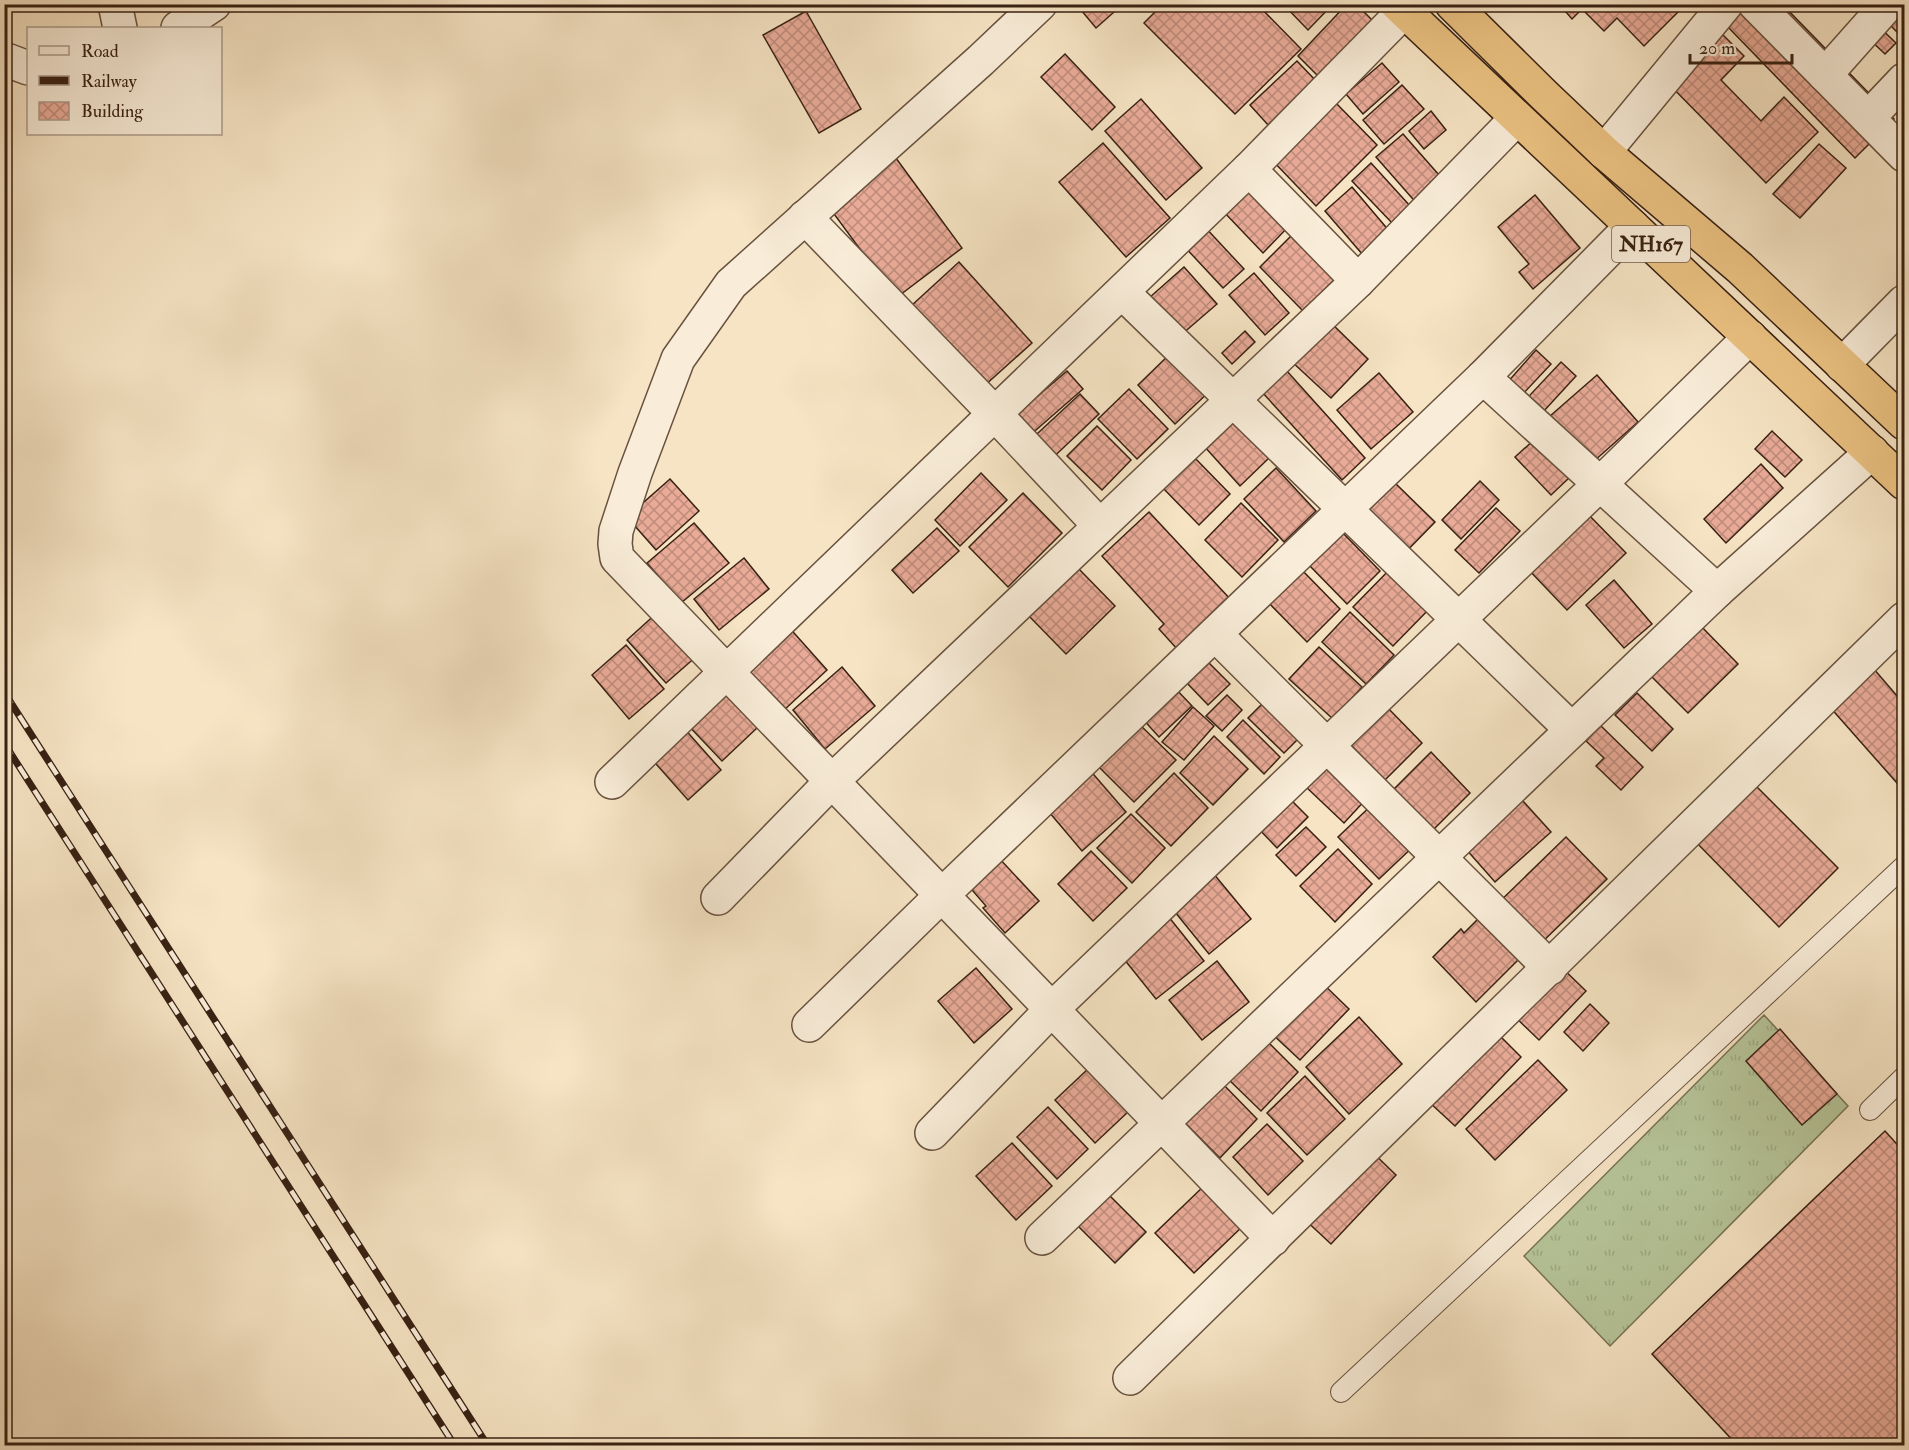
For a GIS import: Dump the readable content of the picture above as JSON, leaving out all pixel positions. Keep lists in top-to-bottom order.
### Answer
{
  "streets": {
    "highway": ["NH167"]
  },
  "legend": ["Road", "Railway", "Building"],
  "scale_bar": "20 m"
}
